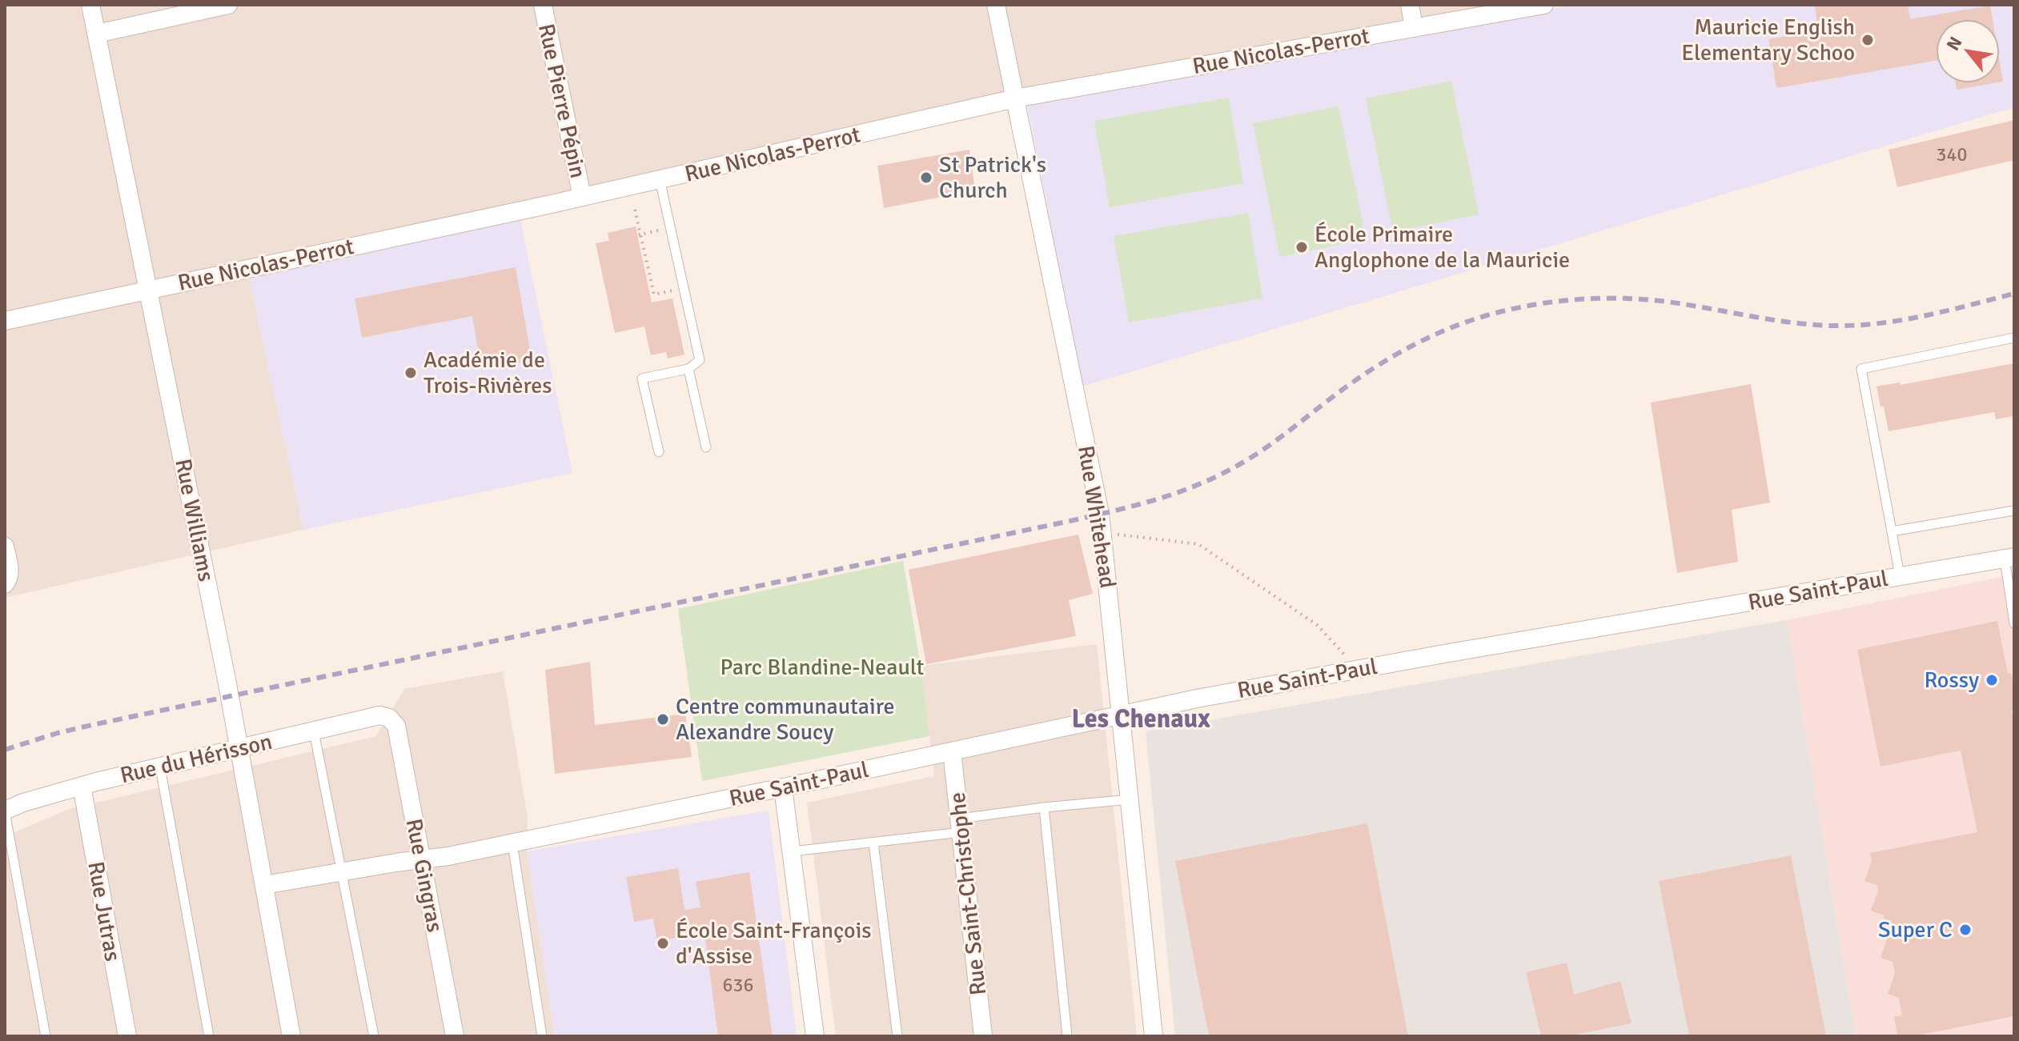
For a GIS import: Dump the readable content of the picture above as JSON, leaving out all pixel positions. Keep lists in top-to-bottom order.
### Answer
{
  "streets": {
    "street": [
      "Rue Nicolas-Perrot",
      "Rue Pierre Pépin",
      "Rue Whitehead",
      "Rue Williams",
      "Rue Saint-Paul",
      "Rue du Hérisson",
      "Rue Gingras",
      "Rue Saint-Christophe",
      "Rue Jutras"
    ]
  },
  "crossings": [
    ["Rue Nicolas-Perrot", "Rue Pierre Pépin"],
    ["Rue Nicolas-Perrot", "Rue Whitehead"],
    ["Rue Nicolas-Perrot", "Rue Williams"],
    ["Rue Whitehead", "Rue Saint-Paul"],
    ["Rue Williams", "Rue Saint-Paul"],
    ["Rue Williams", "Rue du Hérisson"],
    ["Rue Saint-Paul", "Rue Gingras"],
    ["Rue Saint-Paul", "Rue Saint-Christophe"],
    ["Rue du Hérisson", "Rue Gingras"],
    ["Rue du Hérisson", "Rue Jutras"]
  ],
  "districts": ["Les Chenaux"],
  "parks": ["Parc Blandine-Neault"],
  "places": [
    "Mauricie English Elementary Schoo",
    "St Patrick's Church",
    "École Primaire Anglophone de la Mauricie",
    "Académie de Trois-Rivières",
    "Rossy",
    "Centre communautaire Alexandre Soucy",
    "Super C",
    "École Saint-François d'Assise"
  ],
  "house_numbers": ["340", "636"],
  "north": "top left"
}
